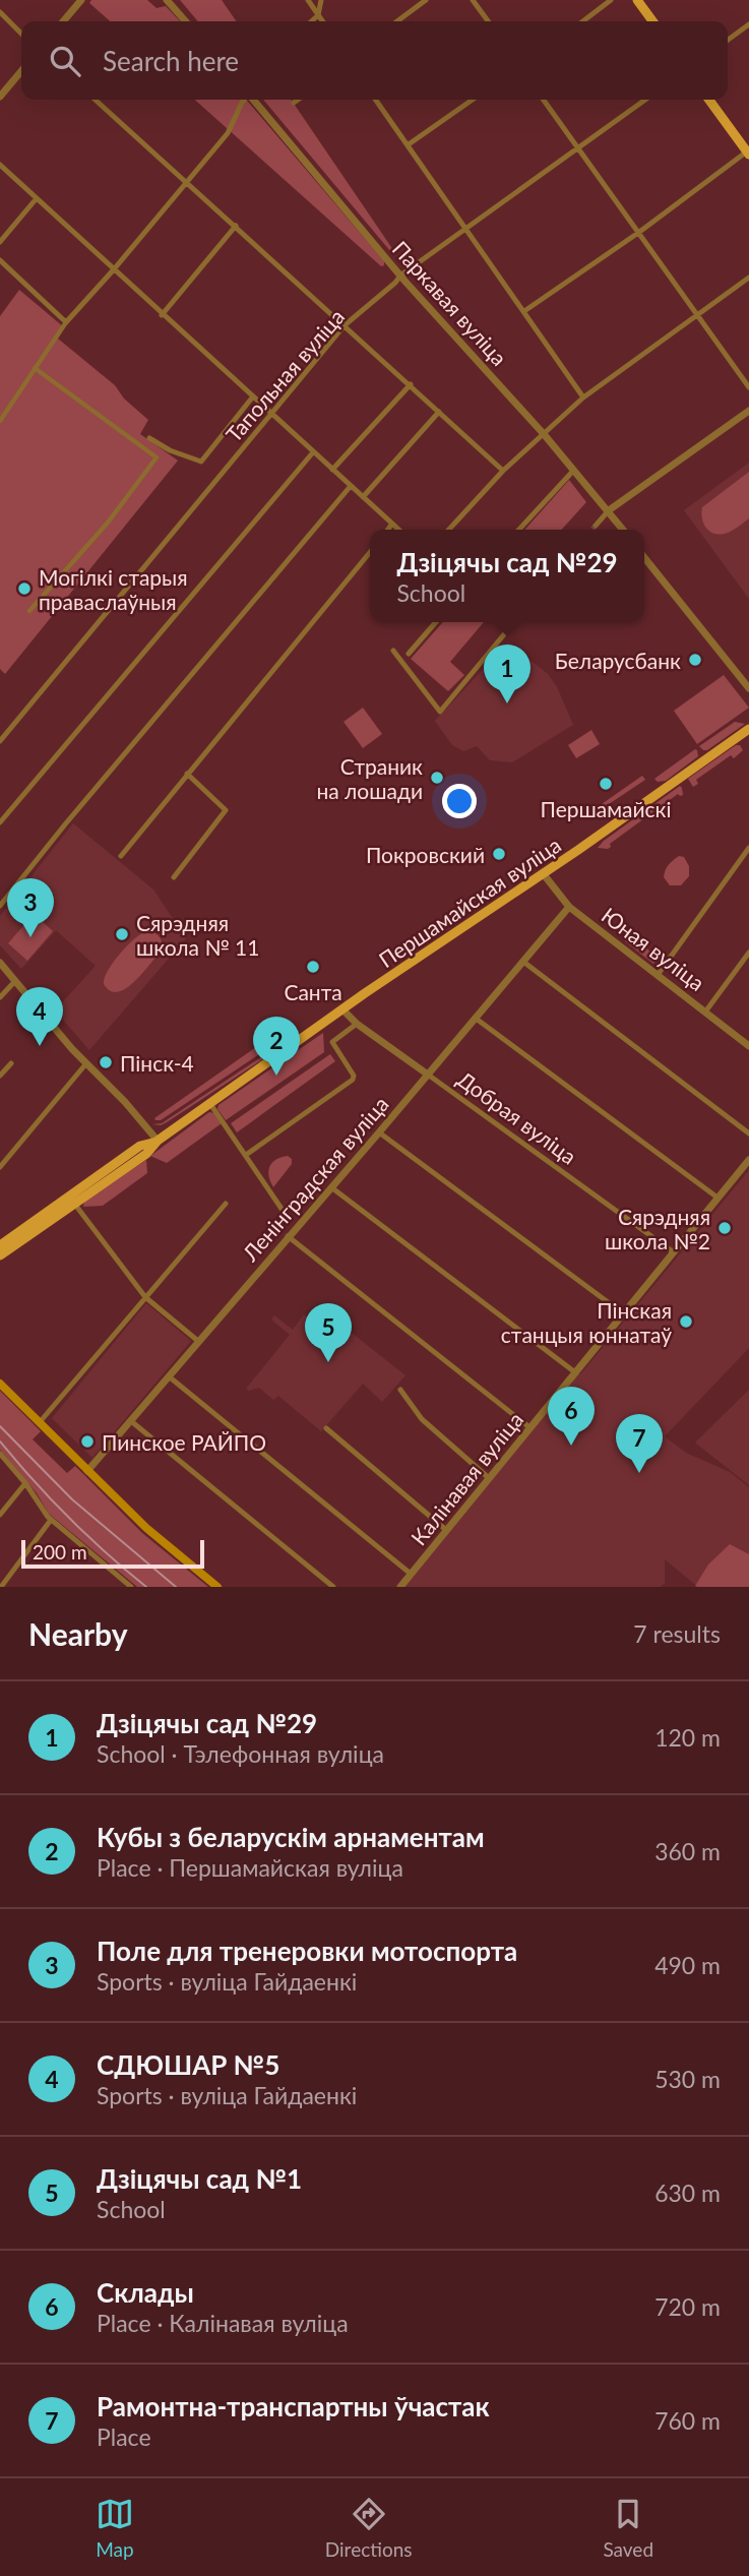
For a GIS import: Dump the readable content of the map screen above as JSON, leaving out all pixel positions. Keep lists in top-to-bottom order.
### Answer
{
  "streets": {
    "main road": ["Першамайская вуліца"],
    "street": [
      "Паркавая вуліца",
      "Тапольная вуліца",
      "Юная вуліца",
      "Добрая вуліца",
      "Ленінградская вуліца",
      "Калінавая вуліца"
    ]
  },
  "crossings": [
    ["Паркавая вуліца", "Тапольная вуліца"],
    ["Першамайская вуліца", "Юная вуліца"],
    ["Першамайская вуліца", "Добрая вуліца"],
    ["Юная вуліца", "Ленінградская вуліца"],
    ["Добрая вуліца", "Ленінградская вуліца"],
    ["Добрая вуліца", "Калінавая вуліца"]
  ],
  "places": [
    "Могілкі старыя праваслаўныя",
    "Беларусбанк",
    "Страник на лошади",
    "Першамайскі",
    "Покровский",
    "Сярэдняя школа № 11",
    "Санта",
    "Пінск-4",
    "Сярэдняя школа №2",
    "Пінская станцыя юннатаў",
    "Пинское РАЙПО"
  ],
  "scale_bar": "200 m",
  "page": {
    "search": "Search here",
    "popup": ["Дзіцячы сад №29", "School"],
    "pins": [
      "1",
      "3",
      "4",
      "2",
      "5",
      "6",
      "7"
    ],
    "scale": "200 m",
    "heading": ["Nearby", "7 results"],
    "list": [
      {
        "mark": "1",
        "name": "Дзіцячы сад №29",
        "note": "School · Тэлефонная вуліца",
        "value": "120 m"
      },
      {
        "mark": "2",
        "name": "Кубы з беларускім арнаментам",
        "note": "Place · Першамайская вуліца",
        "value": "360 m"
      },
      {
        "mark": "3",
        "name": "Поле для тренеровки мотоспорта",
        "note": "Sports · вуліца Гайдаенкі",
        "value": "490 m"
      },
      {
        "mark": "4",
        "name": "СДЮШАР №5",
        "note": "Sports · вуліца Гайдаенкі",
        "value": "530 m"
      },
      {
        "mark": "5",
        "name": "Дзіцячы сад №1",
        "note": "School",
        "value": "630 m"
      },
      {
        "mark": "6",
        "name": "Склады",
        "note": "Place · Калінавая вуліца",
        "value": "720 m"
      },
      {
        "mark": "7",
        "name": "Рамонтна-транспартны ўчастак",
        "note": "Place",
        "value": "760 m"
      }
    ],
    "nav": ["Map", "Directions", "Saved"]
  }
}
